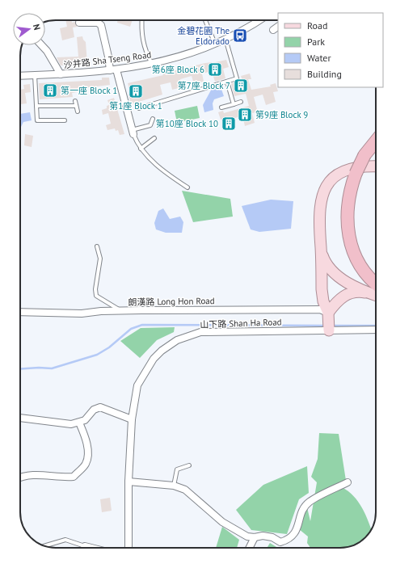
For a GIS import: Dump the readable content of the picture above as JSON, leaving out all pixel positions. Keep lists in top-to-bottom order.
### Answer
{
  "streets": {
    "street": ["沙井路 Sha Tseng Road", "朗漢路 Long Hon Road", "山下路 Shan Ha Road"]
  },
  "crossings": [
    ["朗漢路 Long Hon Road", "山下路 Shan Ha Road"]
  ],
  "places": {
    "bus stop": ["金碧花園 The Eldorado"],
    "building": [
      "第6座 Block 6",
      "第7座 Block 7",
      "第一座 Block 1",
      "第1座 Block 1",
      "第9座 Block 9",
      "第10座 Block 10"
    ]
  },
  "legend": [
    "Road",
    "Park",
    "Water",
    "Building"
  ],
  "north": "right"
}
